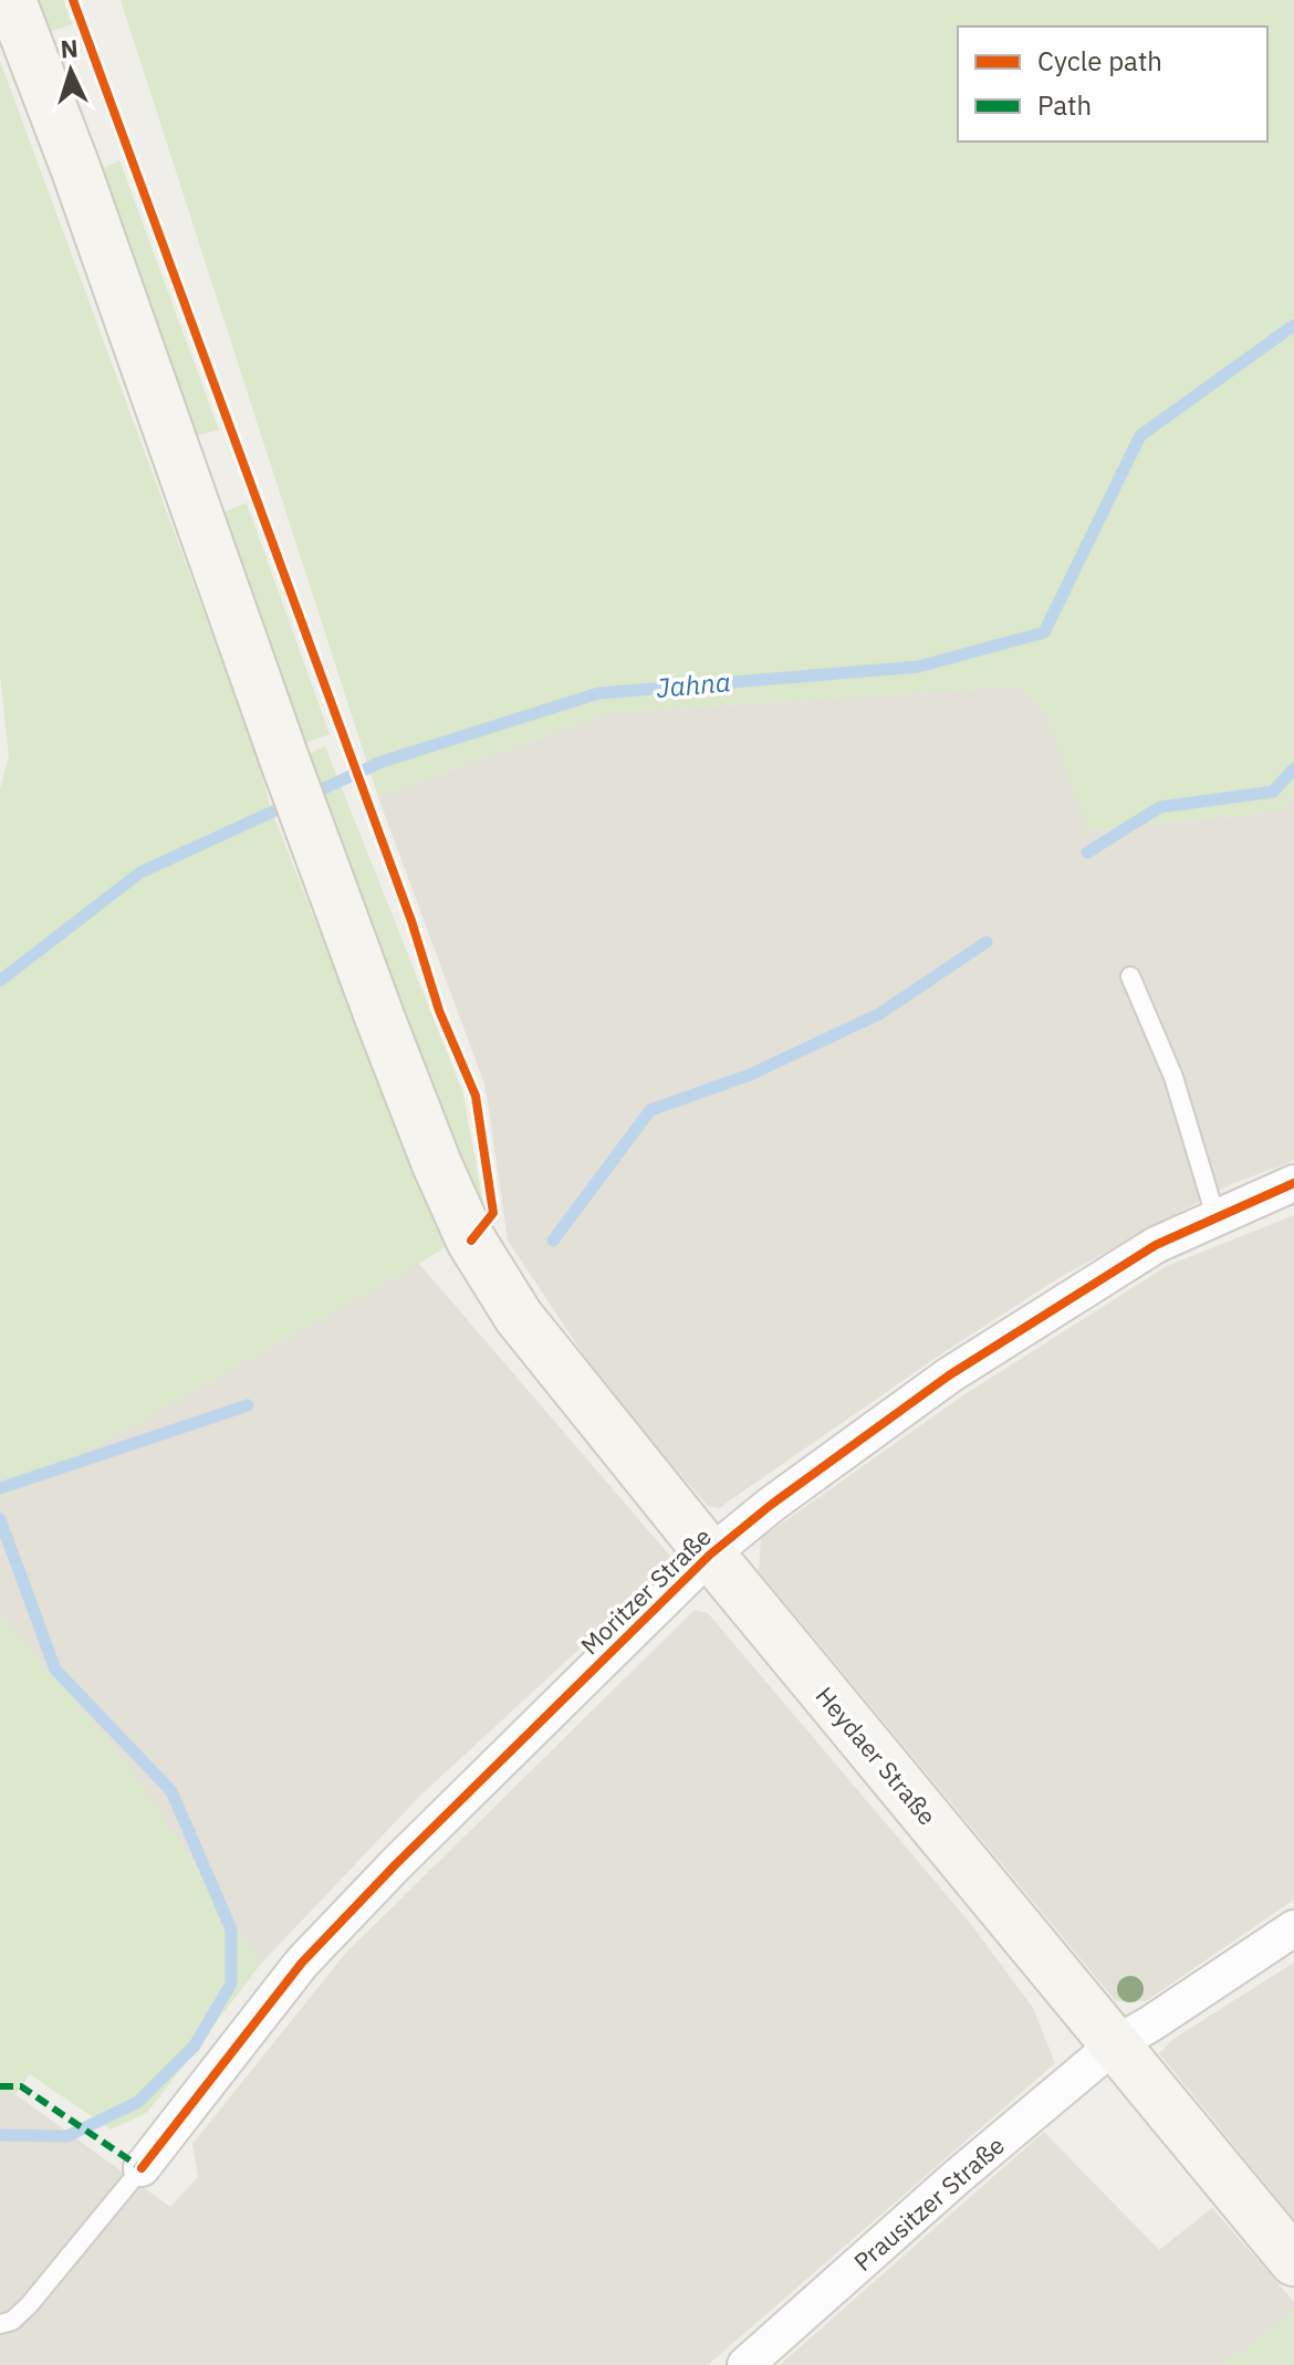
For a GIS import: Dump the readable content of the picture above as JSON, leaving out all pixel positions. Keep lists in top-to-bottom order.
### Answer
{
  "streets": {
    "main road": ["Heydaer Straße"],
    "street": ["Moritzer Straße", "Prausitzer Straße"]
  },
  "crossings": [
    ["Moritzer Straße", "Heydaer Straße"],
    ["Heydaer Straße", "Prausitzer Straße"]
  ],
  "water": ["Jahna"],
  "legend": ["Cycle path", "Path"],
  "north": "top"
}
